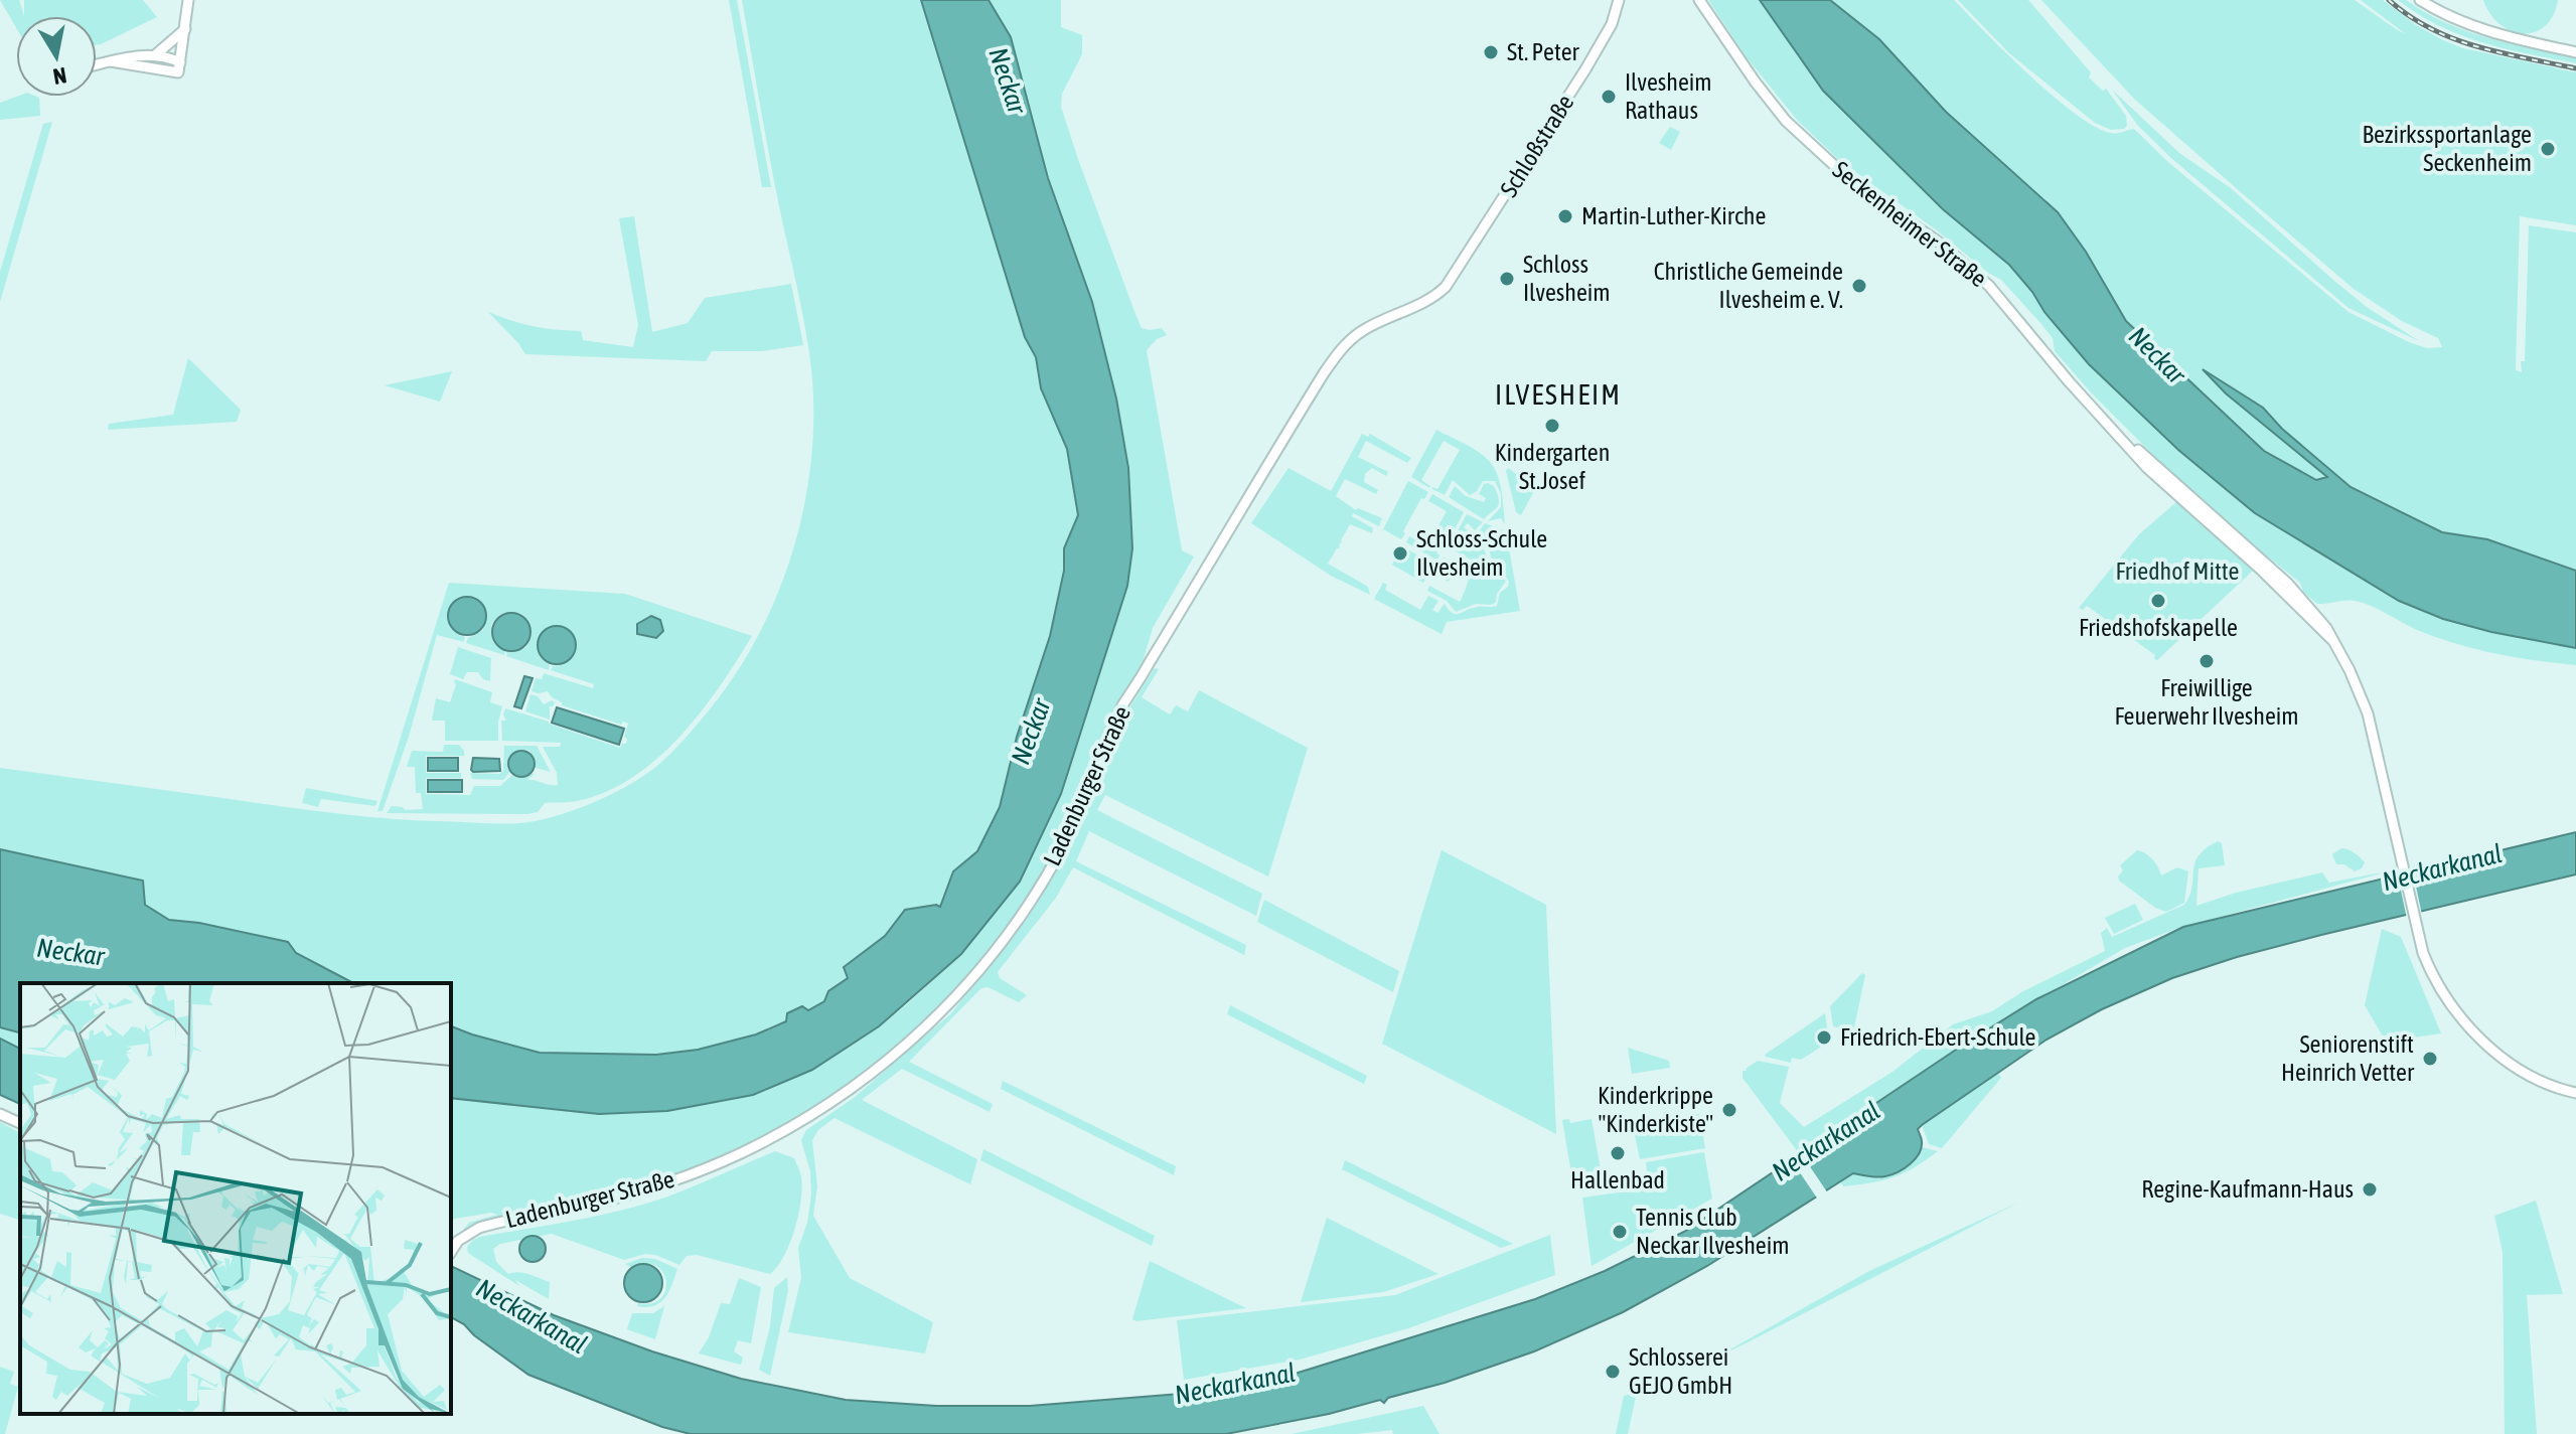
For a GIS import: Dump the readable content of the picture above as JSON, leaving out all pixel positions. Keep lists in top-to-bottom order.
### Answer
{
  "streets": {
    "main road": ["Schloßstraße", "Seckenheimer Straße", "Ladenburger Straße"]
  },
  "crossings": [
    ["Schloßstraße", "Ladenburger Straße"]
  ],
  "districts": ["ILVESHEIM"],
  "water": ["Neckar", "Neckarkanal"],
  "parks": ["Friedhof Mitte"],
  "places": [
    "St. Peter",
    "Ilvesheim Rathaus",
    "Bezirkssportanlage Seckenheim",
    "Martin-Luther-Kirche",
    "Schloss Ilvesheim",
    "Christliche Gemeinde Ilvesheim e. V.",
    "Kindergarten St.Josef",
    "Schloss-Schule Ilvesheim",
    "Friedshofskapelle",
    "Freiwillige Feuerwehr Ilvesheim",
    "Friedrich-Ebert-Schule",
    "Seniorenstift Heinrich Vetter",
    "Kinderkrippe \"Kinderkiste\"",
    "Hallenbad",
    "Regine-Kaufmann-Haus",
    "Tennis Club Neckar Ilvesheim",
    "Schlosserei GEJO GmbH"
  ],
  "north": "bottom"
}
